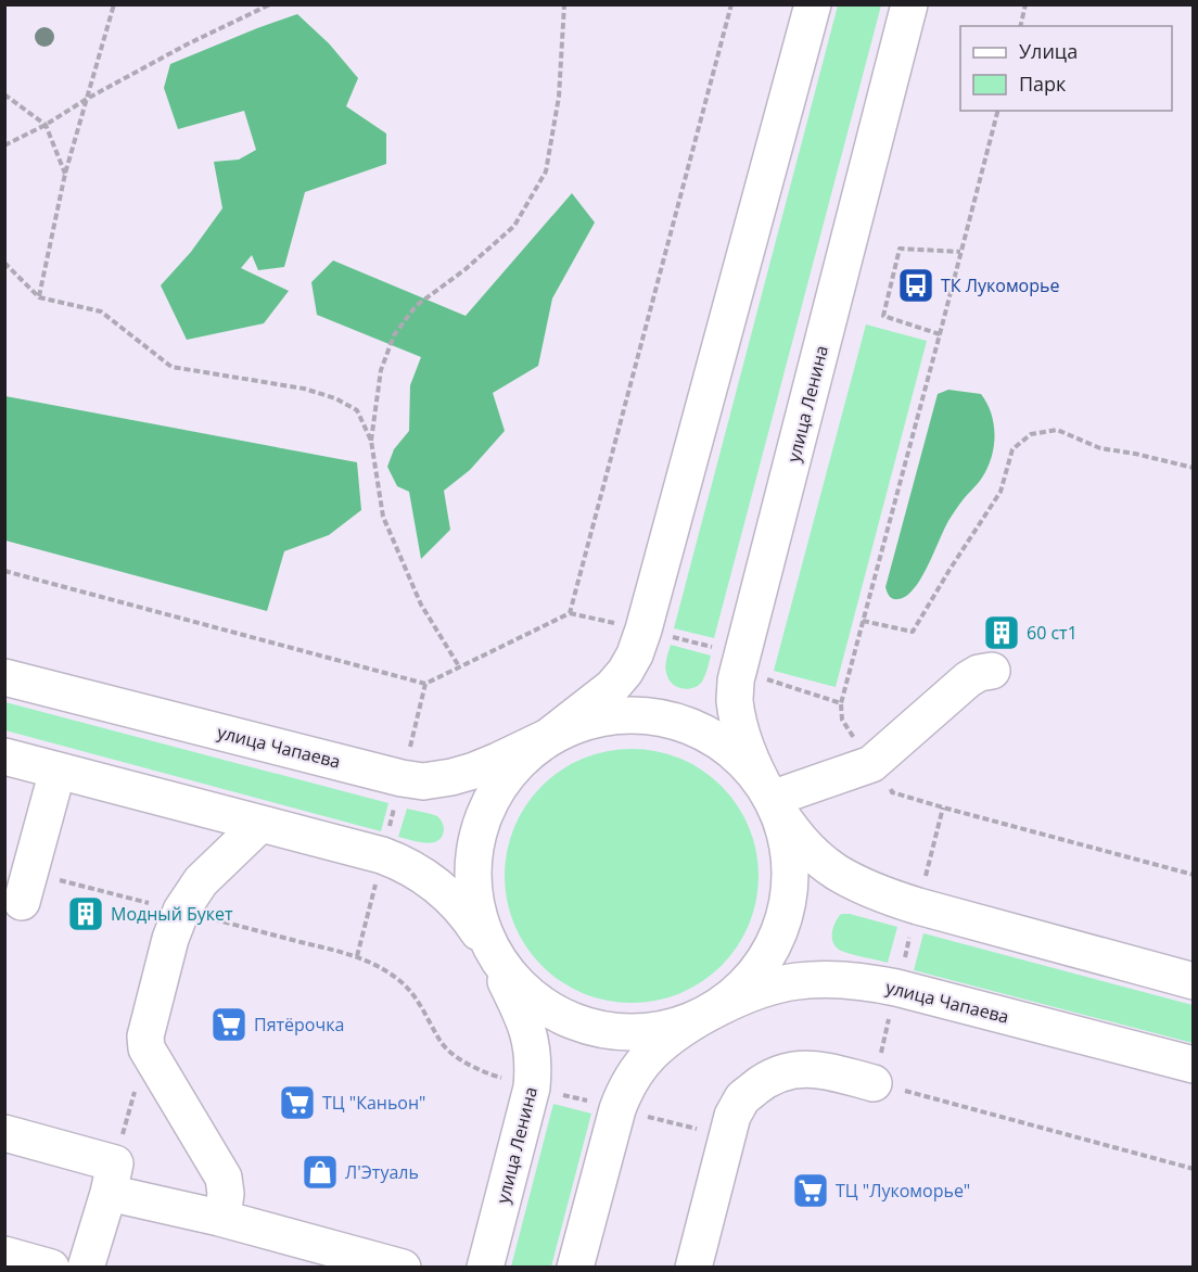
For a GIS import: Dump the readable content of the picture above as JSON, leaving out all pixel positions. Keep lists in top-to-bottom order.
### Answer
{
  "streets": {
    "main road": ["улица Ленина", "улица Чапаева"]
  },
  "places": {
    "bus stop": ["ТК Лукоморье"],
    "building": ["60 ст1", "Модный Букет"],
    "supermarket": ["Пятёрочка", "ТЦ \"Каньон\"", "ТЦ \"Лукоморье\""],
    "shop": ["Л'Этуаль"]
  },
  "legend": ["Улица", "Парк"]
}
